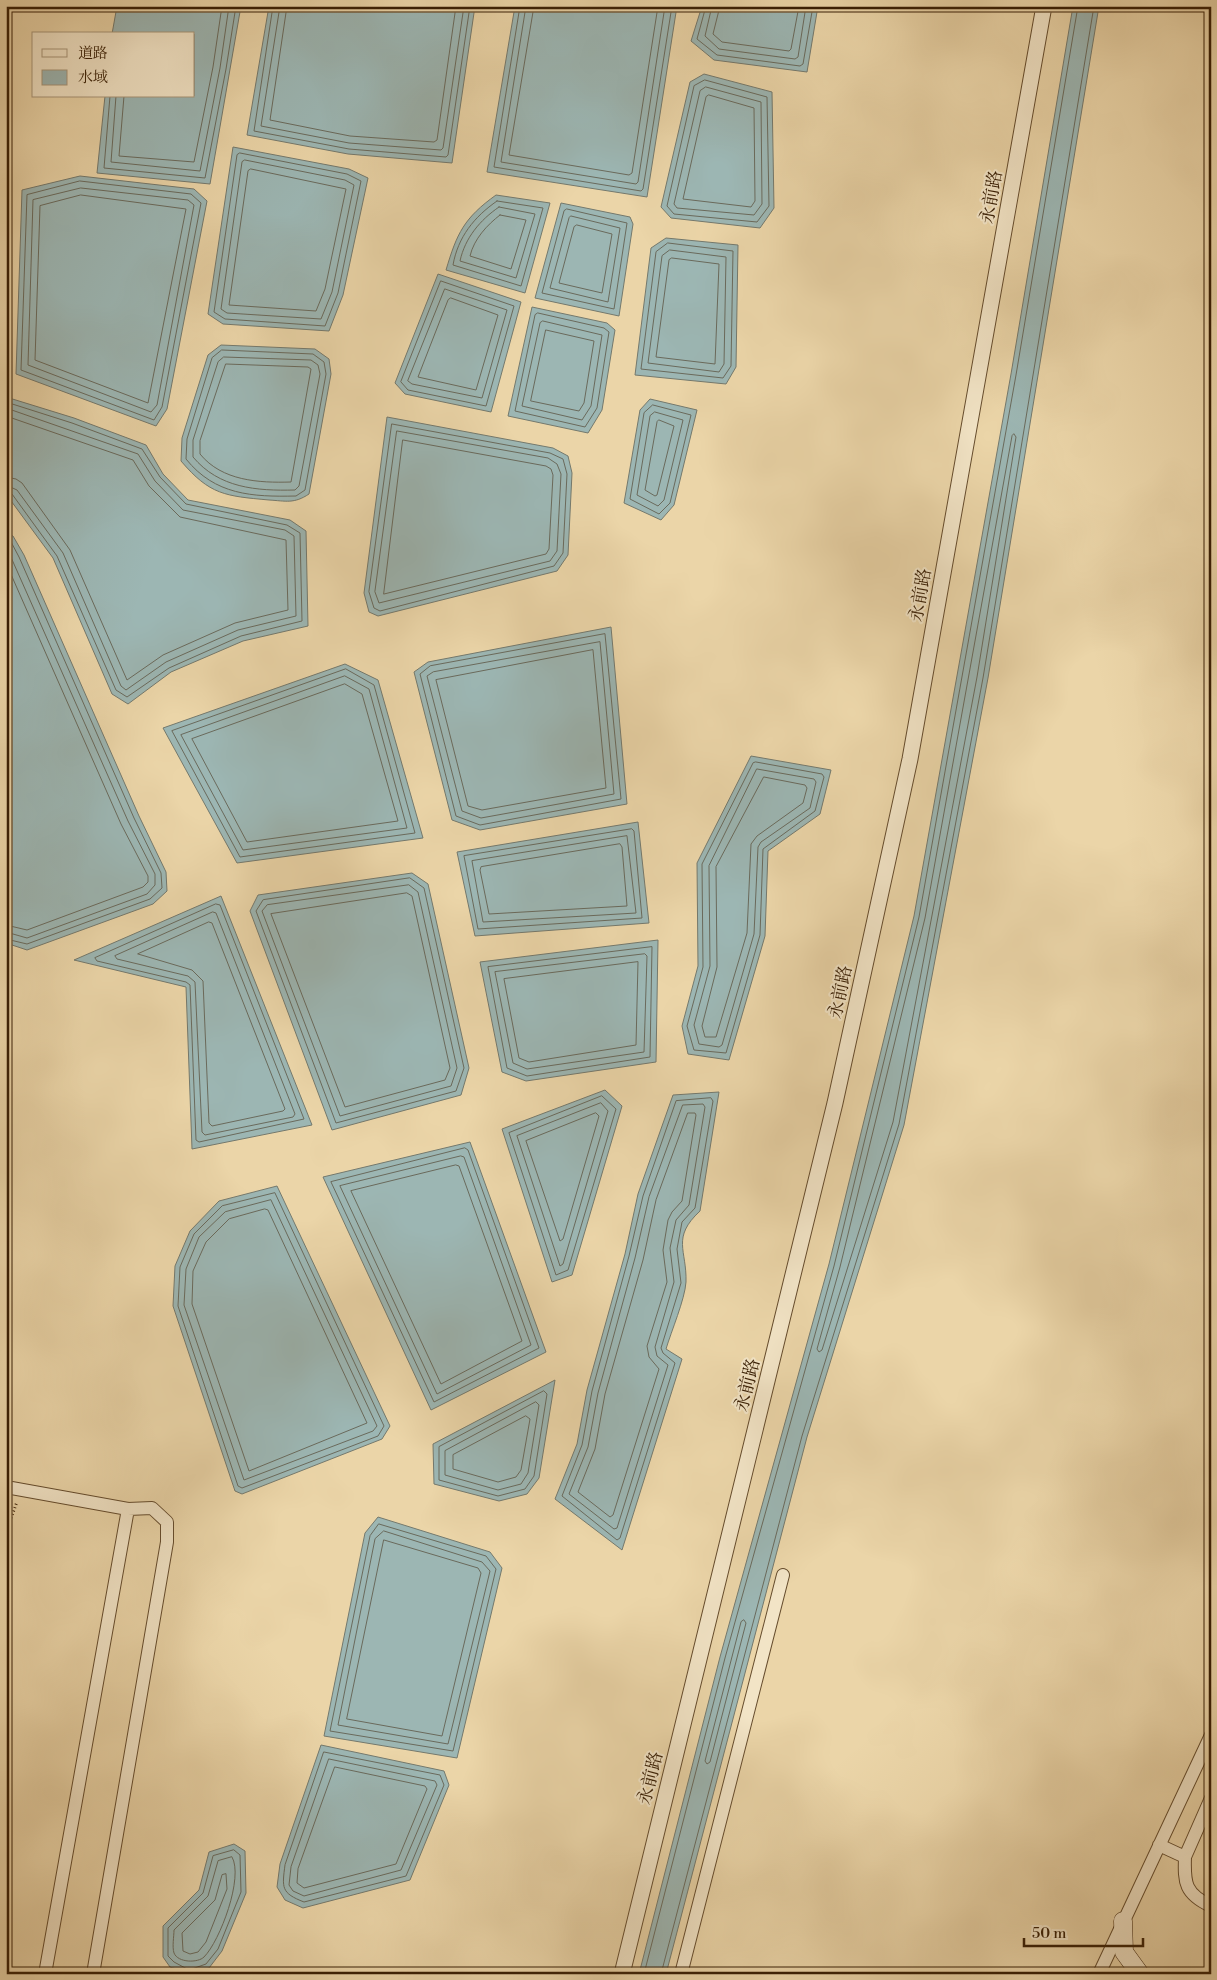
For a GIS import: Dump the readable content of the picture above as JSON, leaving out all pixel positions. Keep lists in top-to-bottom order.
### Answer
{
  "streets": {
    "street": ["永前路"]
  },
  "legend": ["道路", "水域"],
  "scale_bar": "50 m"
}
